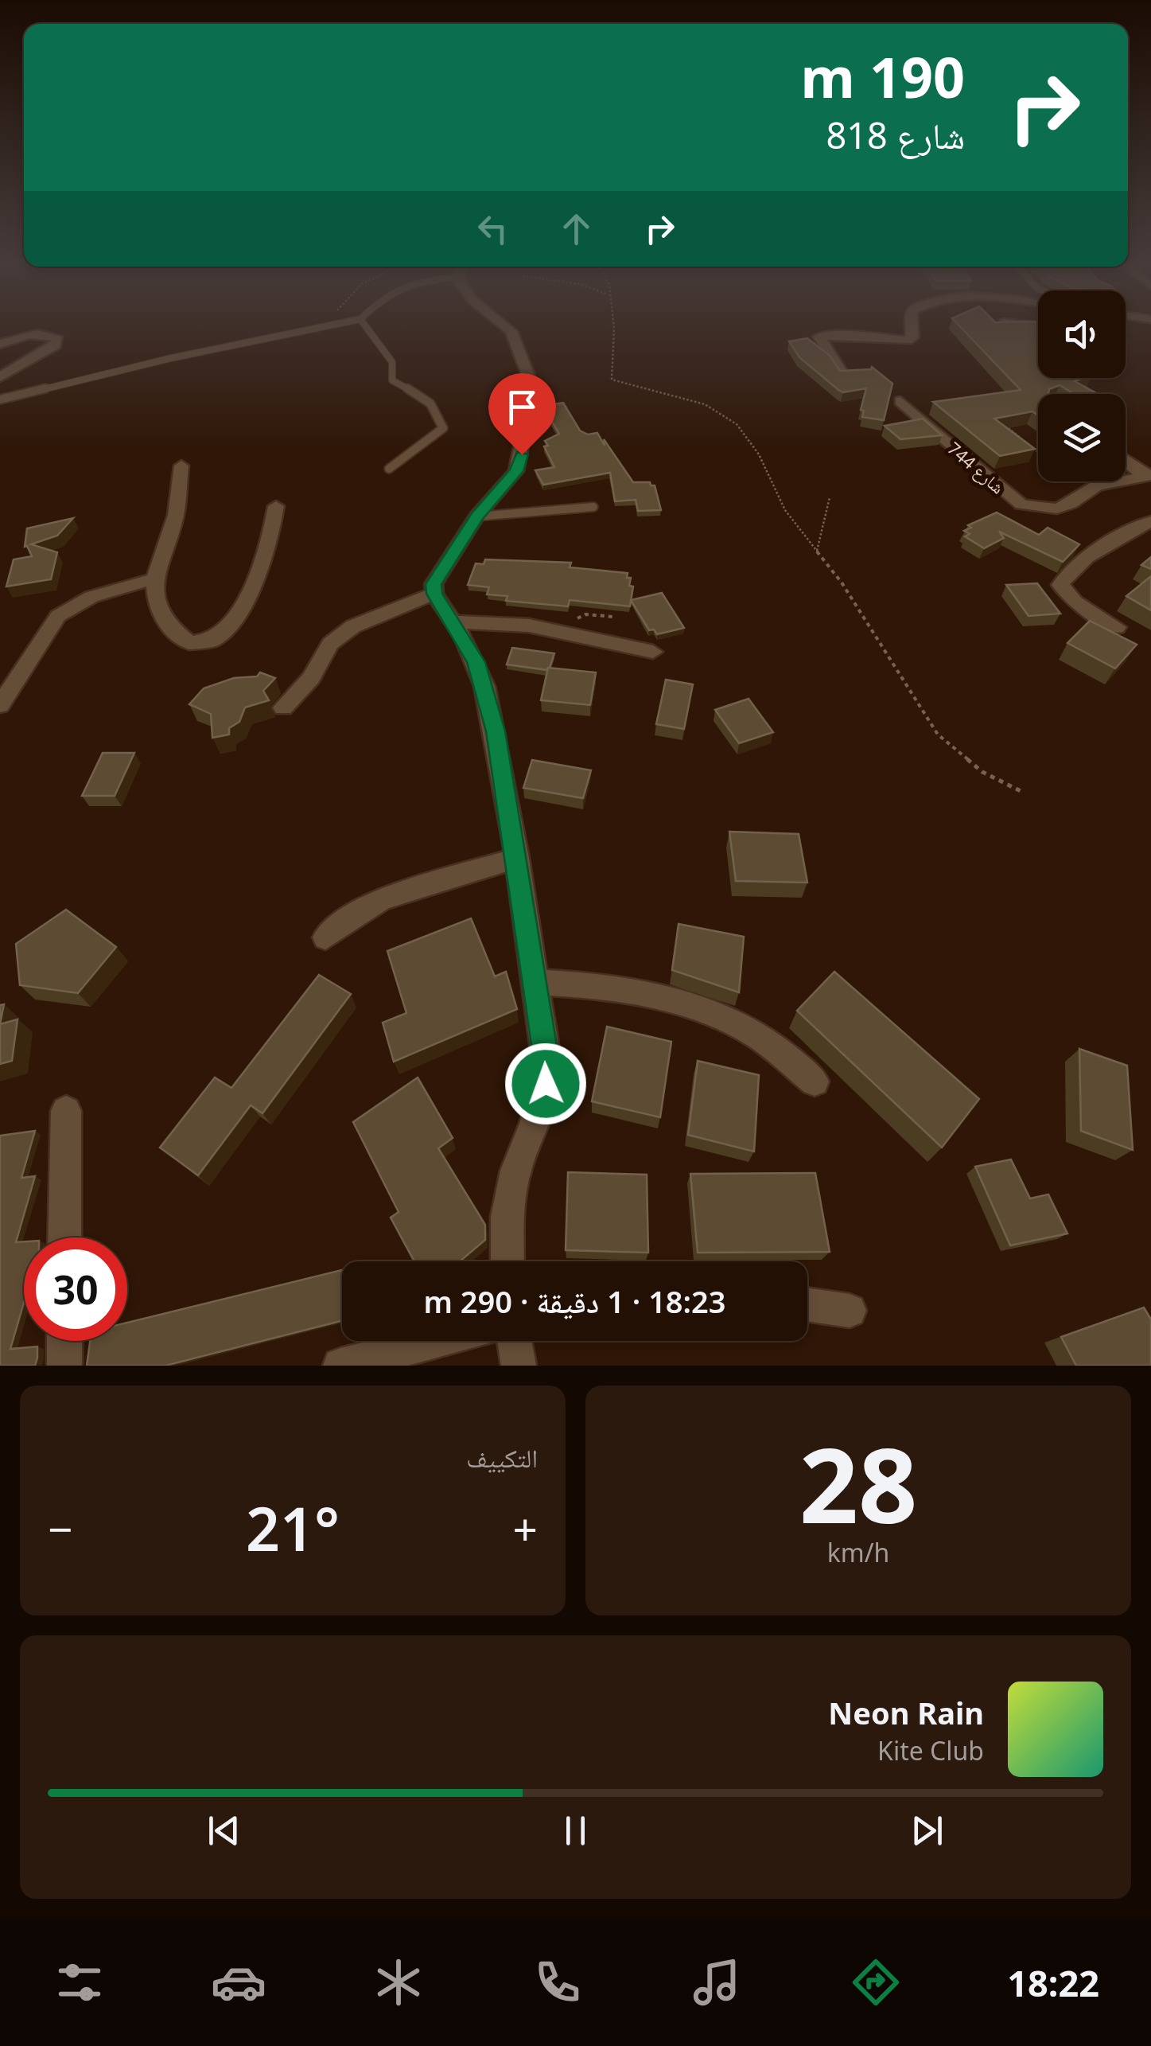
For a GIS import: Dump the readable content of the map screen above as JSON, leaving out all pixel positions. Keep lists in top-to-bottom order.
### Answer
{
  "streets": {
    "street": ["شارع 744"]
  },
  "page": {
    "turn": ["190 m", "شارع 818"],
    "limit": "30",
    "trip": "18:23 · 1 دقيقة · 290 m",
    "tile": [
      ["28", "km/h"],
      "التكييف"
    ],
    "heat": ["−", "21°", "+"],
    "song": ["Neon Rain", "Kite Club"],
    "tabs": "18:22"
  }
}
